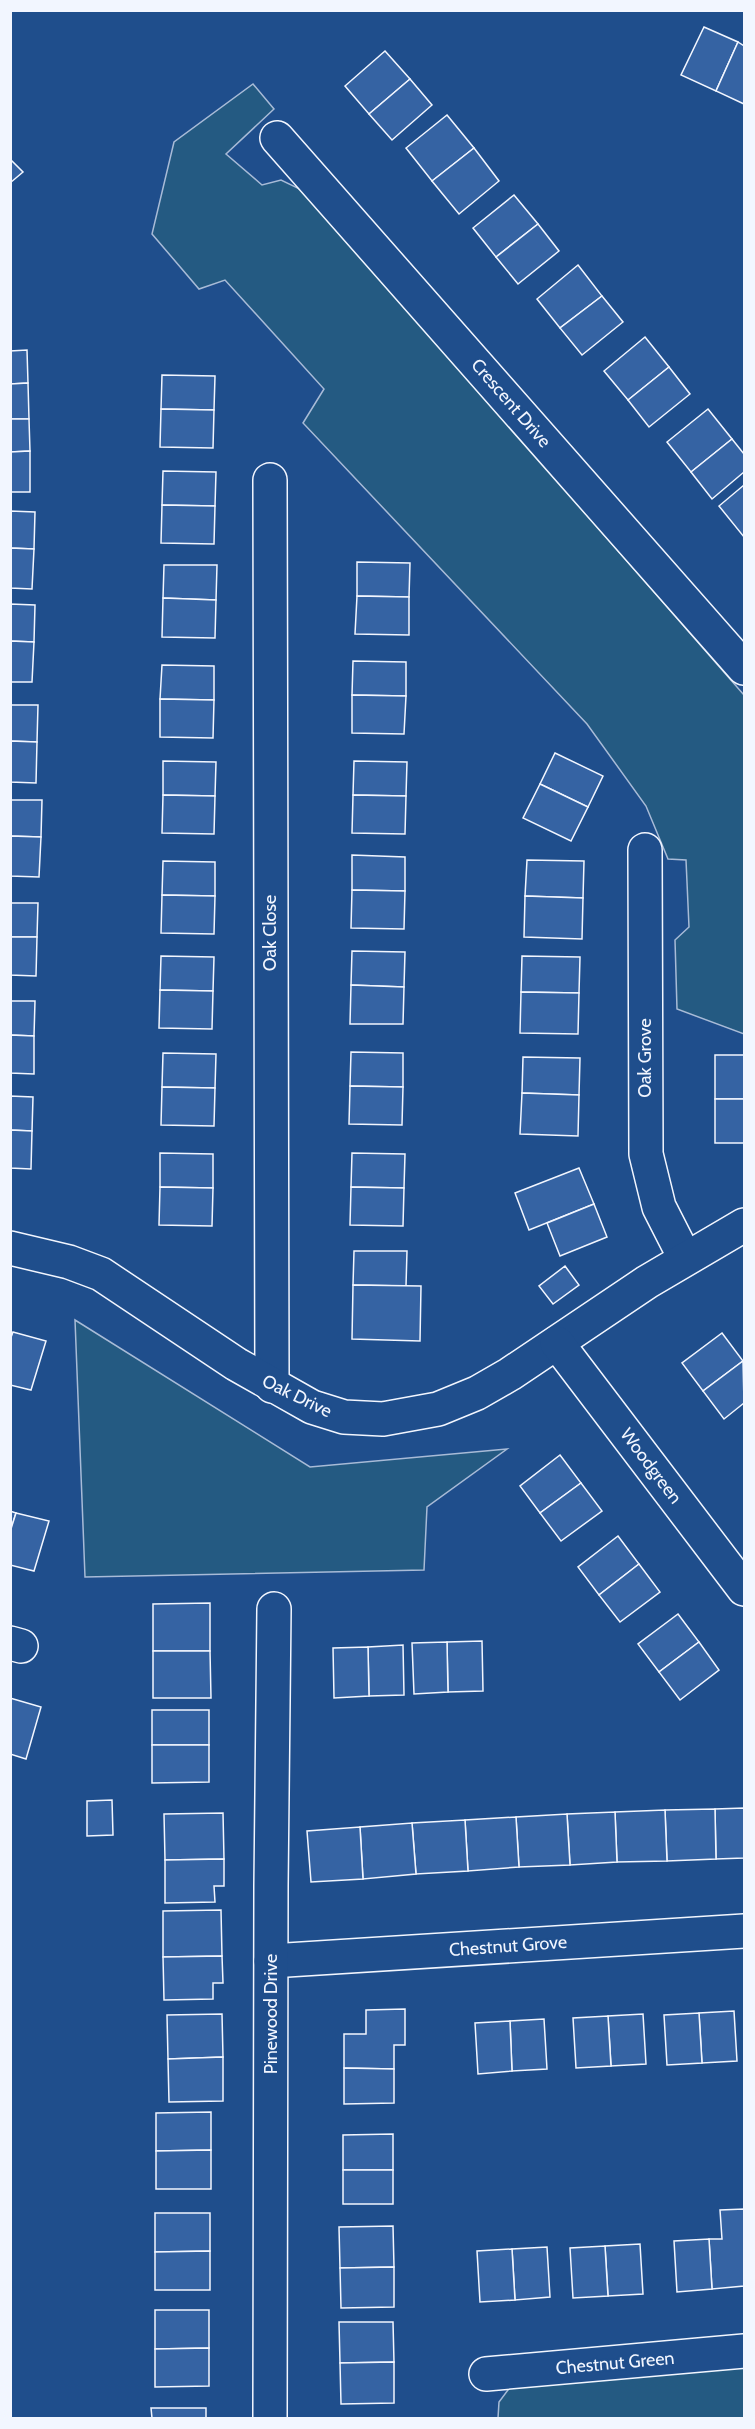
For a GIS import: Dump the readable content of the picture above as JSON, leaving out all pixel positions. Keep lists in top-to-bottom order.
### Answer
{
  "streets": {
    "street": [
      "Crescent Drive",
      "Oak Close",
      "Oak Grove",
      "Oak Drive",
      "Woodgreen",
      "Chestnut Grove",
      "Pinewood Drive",
      "Chestnut Green"
    ]
  },
  "crossings": [
    ["Oak Close", "Oak Drive"],
    ["Oak Grove", "Oak Drive"],
    ["Oak Drive", "Woodgreen"],
    ["Chestnut Grove", "Pinewood Drive"]
  ]
}
